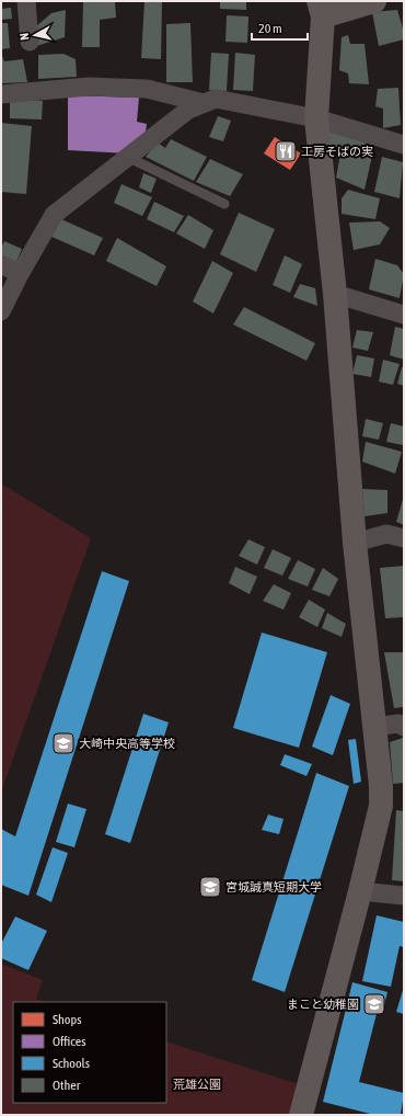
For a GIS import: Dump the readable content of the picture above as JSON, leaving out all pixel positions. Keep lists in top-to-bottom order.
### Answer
{
  "parks": ["荒雄公園"],
  "places": {
    "restaurant": ["工房そばの実"],
    "school or university": ["大崎中央高等学校", "宮城誠真短期大学", "まこと幼稚園"]
  },
  "legend": [
    "Shops",
    "Offices",
    "Schools",
    "Other"
  ],
  "scale_bar": "20 m",
  "north": "left"
}
